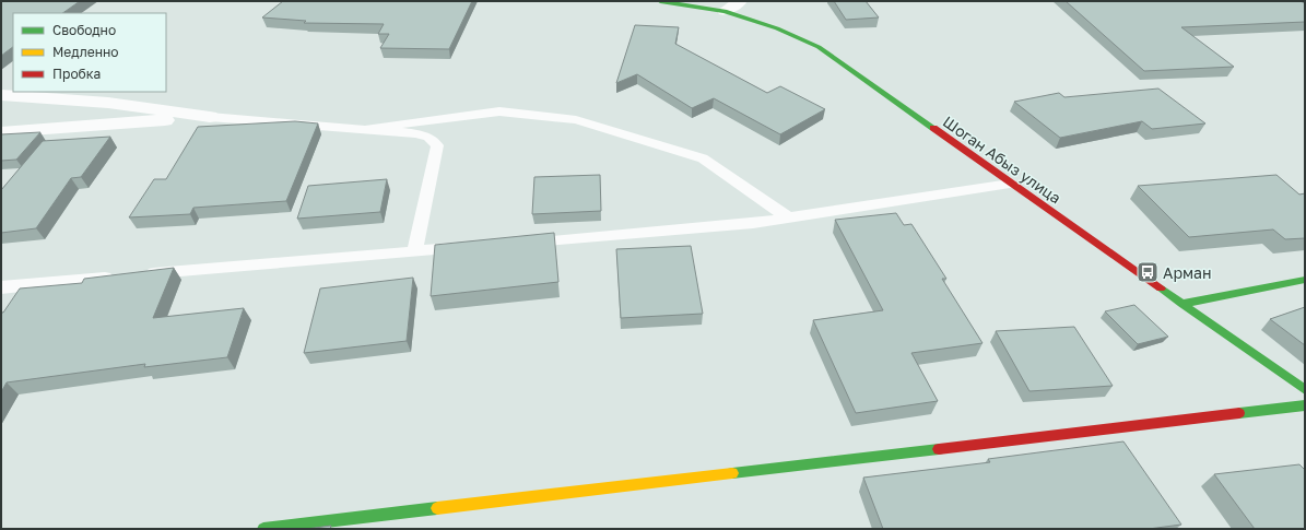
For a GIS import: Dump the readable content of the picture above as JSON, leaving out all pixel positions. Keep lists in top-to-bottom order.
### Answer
{
  "streets": {
    "street": ["Шоган Абыз улица"]
  },
  "places": {
    "bus stop": ["Арман"]
  },
  "legend": ["Свободно", "Медленно", "Пробка"]
}
